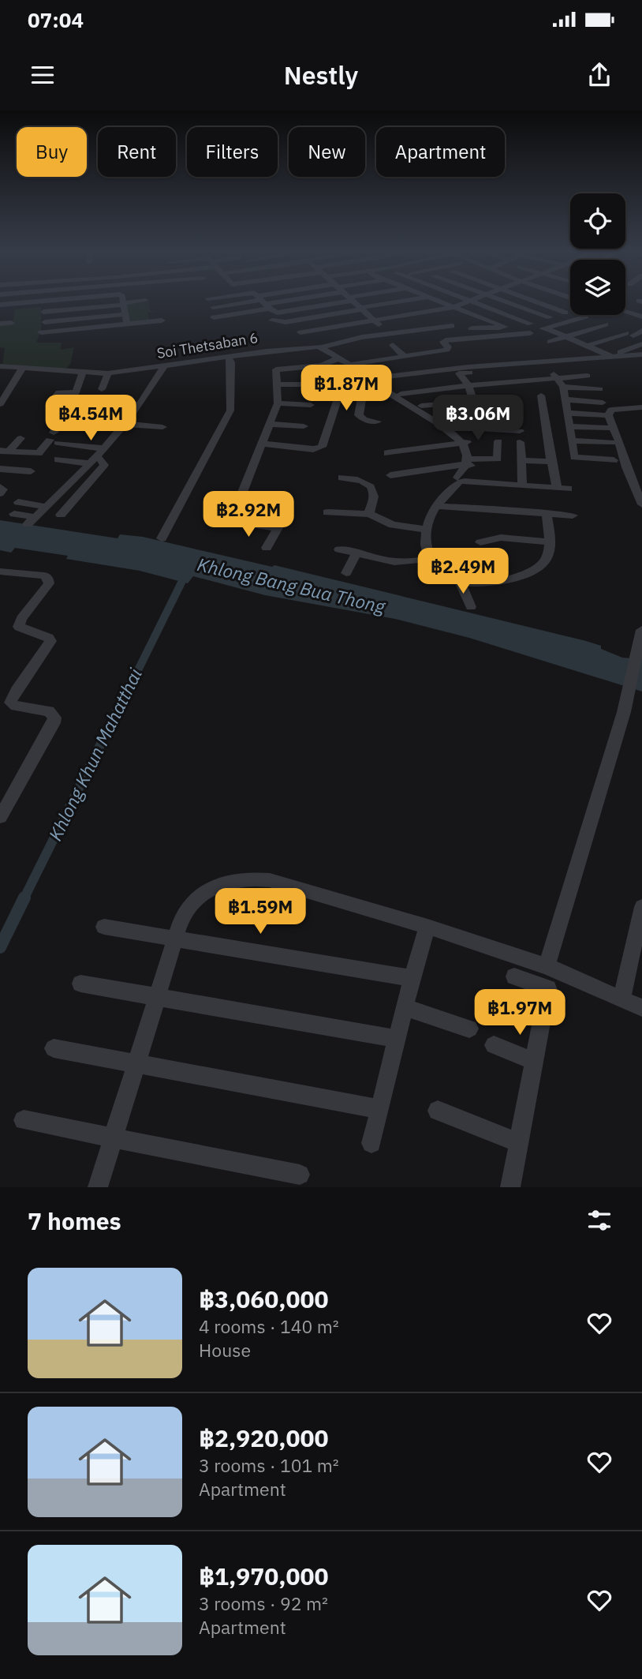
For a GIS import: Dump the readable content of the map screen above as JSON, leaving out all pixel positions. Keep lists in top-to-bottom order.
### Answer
{
  "streets": {
    "street": ["Soi Thetsaban 6"]
  },
  "water": ["Khlong Bang Bua Thong", "Khlong Khun Mahatthai"],
  "page": {
    "status": "07:04",
    "header": "Nestly",
    "chip": [
      "Buy",
      "Rent",
      "Filters",
      "New",
      "Apartment"
    ],
    "price": [
      "฿1.87M",
      "฿4.54M",
      "฿3.06M",
      "฿2.92M",
      "฿2.49M",
      "฿1.59M",
      "฿1.97M"
    ],
    "heading": "7 homes",
    "list": [
      {
        "name": "฿3,060,000",
        "note": "4 rooms · 140 m² · House"
      },
      {
        "name": "฿2,920,000",
        "note": "3 rooms · 101 m² · Apartment"
      },
      {
        "name": "฿1,970,000",
        "note": "3 rooms · 92 m² · Apartment"
      }
    ]
  }
}
